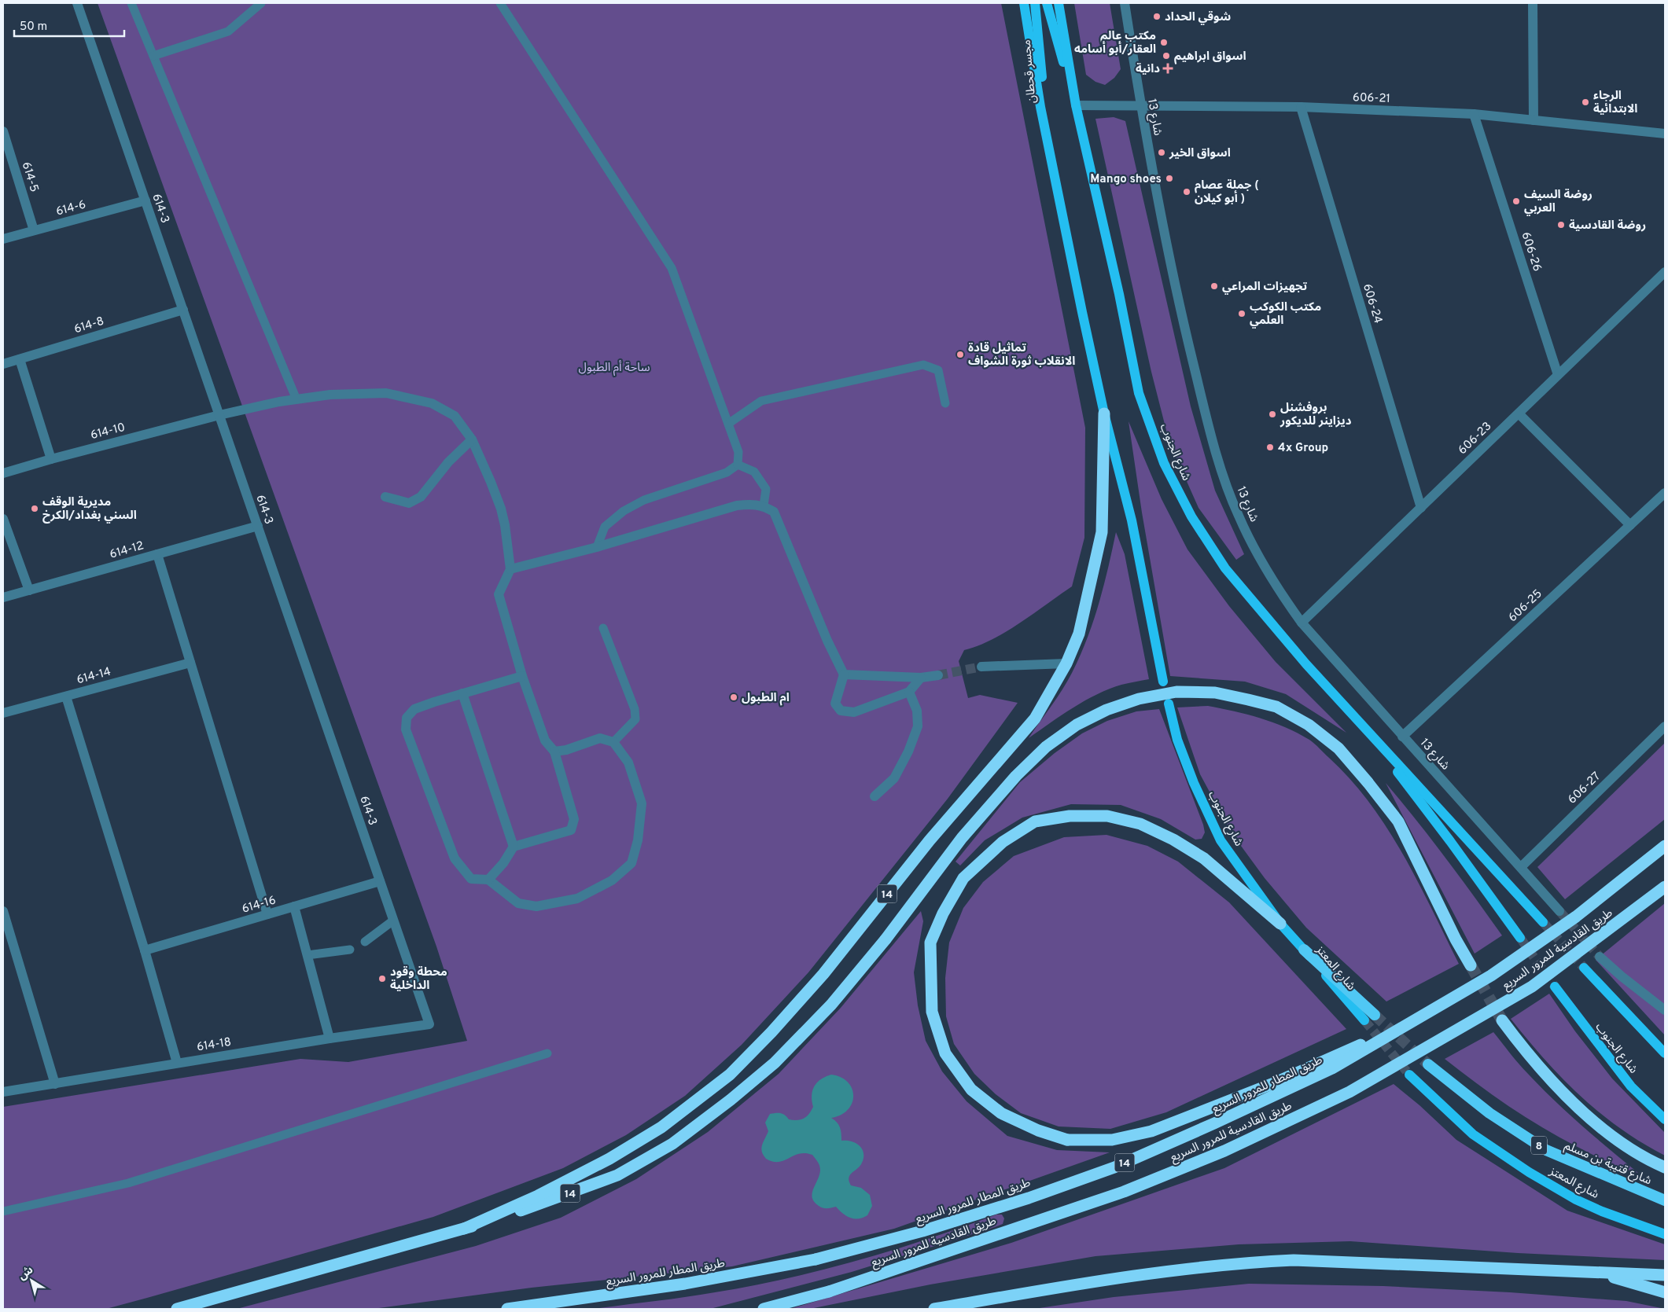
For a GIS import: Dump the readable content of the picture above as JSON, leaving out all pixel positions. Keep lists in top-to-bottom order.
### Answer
{
  "streets": {
    "highway": [
      "14",
      "طريق القادسية للمرور السريع",
      "طريق المطار للمرور السريع",
      "8",
      "شارع قتيبة بن مسلم"
    ],
    "main road": ["مجسر قحطان", "شارع الجنوب", "شارع المعتز"],
    "street": [
      "606-21",
      "شارع 13",
      "614-5",
      "614-6",
      "614-3",
      "606-26",
      "606-24",
      "614-8",
      "614-10",
      "606-23",
      "614-12",
      "606-25",
      "614-14",
      "606-27",
      "614-16",
      "614-18"
    ]
  },
  "crossings": [
    ["606-21", "شارع 13"],
    ["606-21", "606-26"],
    ["606-21", "606-24"],
    ["شارع 13", "606-23"],
    ["شارع 13", "606-25"],
    ["شارع 13", "606-27"],
    ["614-5", "614-6"],
    ["614-6", "614-3"],
    ["614-3", "614-8"],
    ["614-3", "614-10"],
    ["614-3", "614-12"],
    ["614-3", "614-16"],
    ["614-3", "614-18"],
    ["606-26", "606-23"],
    ["606-24", "606-23"],
    ["شارع الجنوب", "شارع المعتز"],
    ["طريق القادسية للمرور السريع", "طريق المطار للمرور السريع"]
  ],
  "parks": ["ساحة أم الطبول"],
  "places": {
    "other": [
      "شوقي الحداد",
      "مكتب عالم العقار/أبو أسامه",
      "اسواق ابراهيم",
      "الرجاء الابتدائية",
      "اسواق الخير",
      "Mango shoes",
      "جملة عصام ( أبو كيلان )",
      "روضة السيف العربي",
      "روضة القادسية",
      "تجهيزات المراعي",
      "مكتب الكوكب العلمي",
      "تماثيل قادة الانقلاب ثورة الشواف",
      "بروفشنل ديزاينر للديكور",
      "4x Group",
      "مديرية الوقف السني بغداد/الكرخ",
      "ام الطبول",
      "محطة وقود الداخلية"
    ],
    "health": ["دانية"]
  },
  "scale_bar": "50 m",
  "north": "top left"
}
